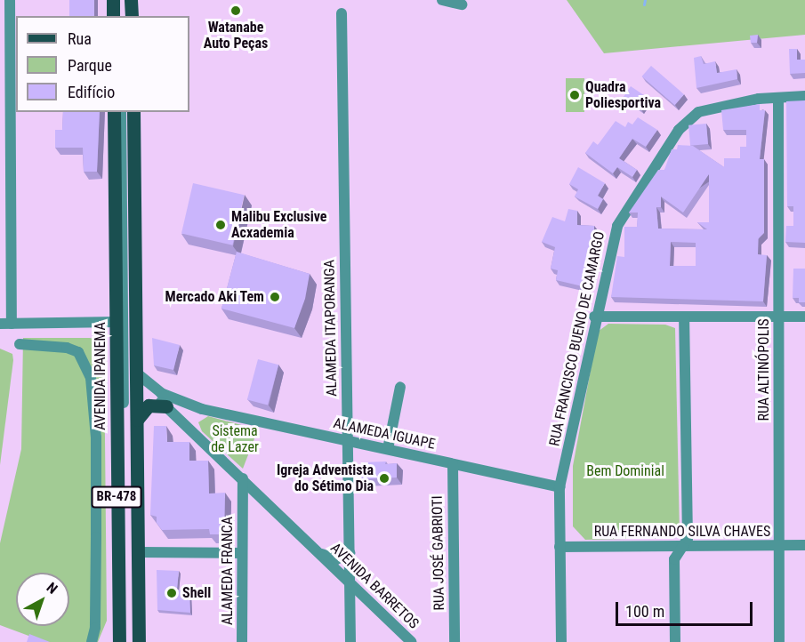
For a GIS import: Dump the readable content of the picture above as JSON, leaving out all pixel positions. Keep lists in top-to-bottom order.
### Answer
{
  "streets": {
    "main road": ["AVENIDA IPANEMA", "BR-478"],
    "street": [
      "ALAMEDA ITAPORANGA",
      "RUA FRANCISCO BUENO DE CAMARGO",
      "RUA ALTINÓPOLIS",
      "ALAMEDA IGUAPE",
      "RUA FERNANDO SILVA CHAVES",
      "RUA JOSÉ GABRIOTI",
      "ALAMEDA FRANCA",
      "AVENIDA BARRETOS"
    ]
  },
  "crossings": [
    ["ALAMEDA ITAPORANGA", "ALAMEDA IGUAPE"],
    ["ALAMEDA ITAPORANGA", "AVENIDA BARRETOS"],
    ["RUA FRANCISCO BUENO DE CAMARGO", "RUA ALTINÓPOLIS"],
    ["RUA FRANCISCO BUENO DE CAMARGO", "ALAMEDA IGUAPE"],
    ["RUA FRANCISCO BUENO DE CAMARGO", "RUA FERNANDO SILVA CHAVES"],
    ["RUA ALTINÓPOLIS", "RUA FERNANDO SILVA CHAVES"],
    ["ALAMEDA IGUAPE", "BR-478"],
    ["ALAMEDA IGUAPE", "RUA JOSÉ GABRIOTI"],
    ["ALAMEDA IGUAPE", "AVENIDA BARRETOS"],
    ["BR-478", "AVENIDA BARRETOS"],
    ["ALAMEDA FRANCA", "AVENIDA BARRETOS"]
  ],
  "parks": ["Sistema de Lazer", "Bem Dominial"],
  "places": [
    "Watanabe Auto Peças",
    "Quadra Poliesportiva",
    "Malibu Exclusive Acxademia",
    "Mercado Aki Tem",
    "Igreja Adventista do Sétimo Dia",
    "Shell"
  ],
  "legend": ["Rua", "Parque", "Edifício"],
  "scale_bar": "100 m",
  "north": "top right"
}
